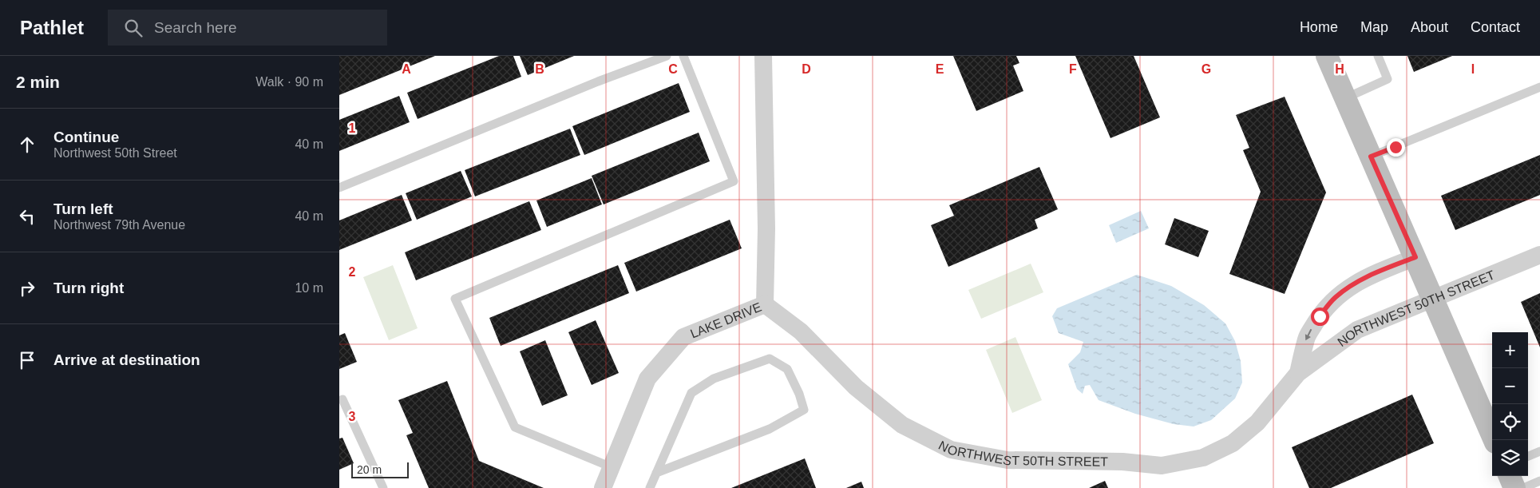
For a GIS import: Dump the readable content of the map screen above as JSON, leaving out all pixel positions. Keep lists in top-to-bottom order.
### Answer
{
  "streets": {
    "street": ["NORTHWEST 50TH STREET", "LAKE DRIVE"]
  },
  "crossings": [
    ["NORTHWEST 50TH STREET", "LAKE DRIVE"]
  ],
  "scale_bar": "20 m",
  "page": {
    "header": "Pathlet",
    "search": "Search here",
    "nav": [
      "Home",
      "Map",
      "About",
      "Contact"
    ],
    "heading": ["2 min", "Walk · 90 m"],
    "list": [
      ["Continue", "Northwest 50th Street", "40 m"],
      ["Turn left", "Northwest 79th Avenue", "40 m"],
      ["Turn right", "10 m"],
      "Arrive at destination"
    ],
    "map_buttons": ["+", "−"],
    "scale": "20 m"
  },
  "grid": {
    "columns": [
      "A",
      "B",
      "C",
      "D",
      "E",
      "F",
      "G",
      "H",
      "I"
    ],
    "rows": ["1", "2", "3"]
  }
}
